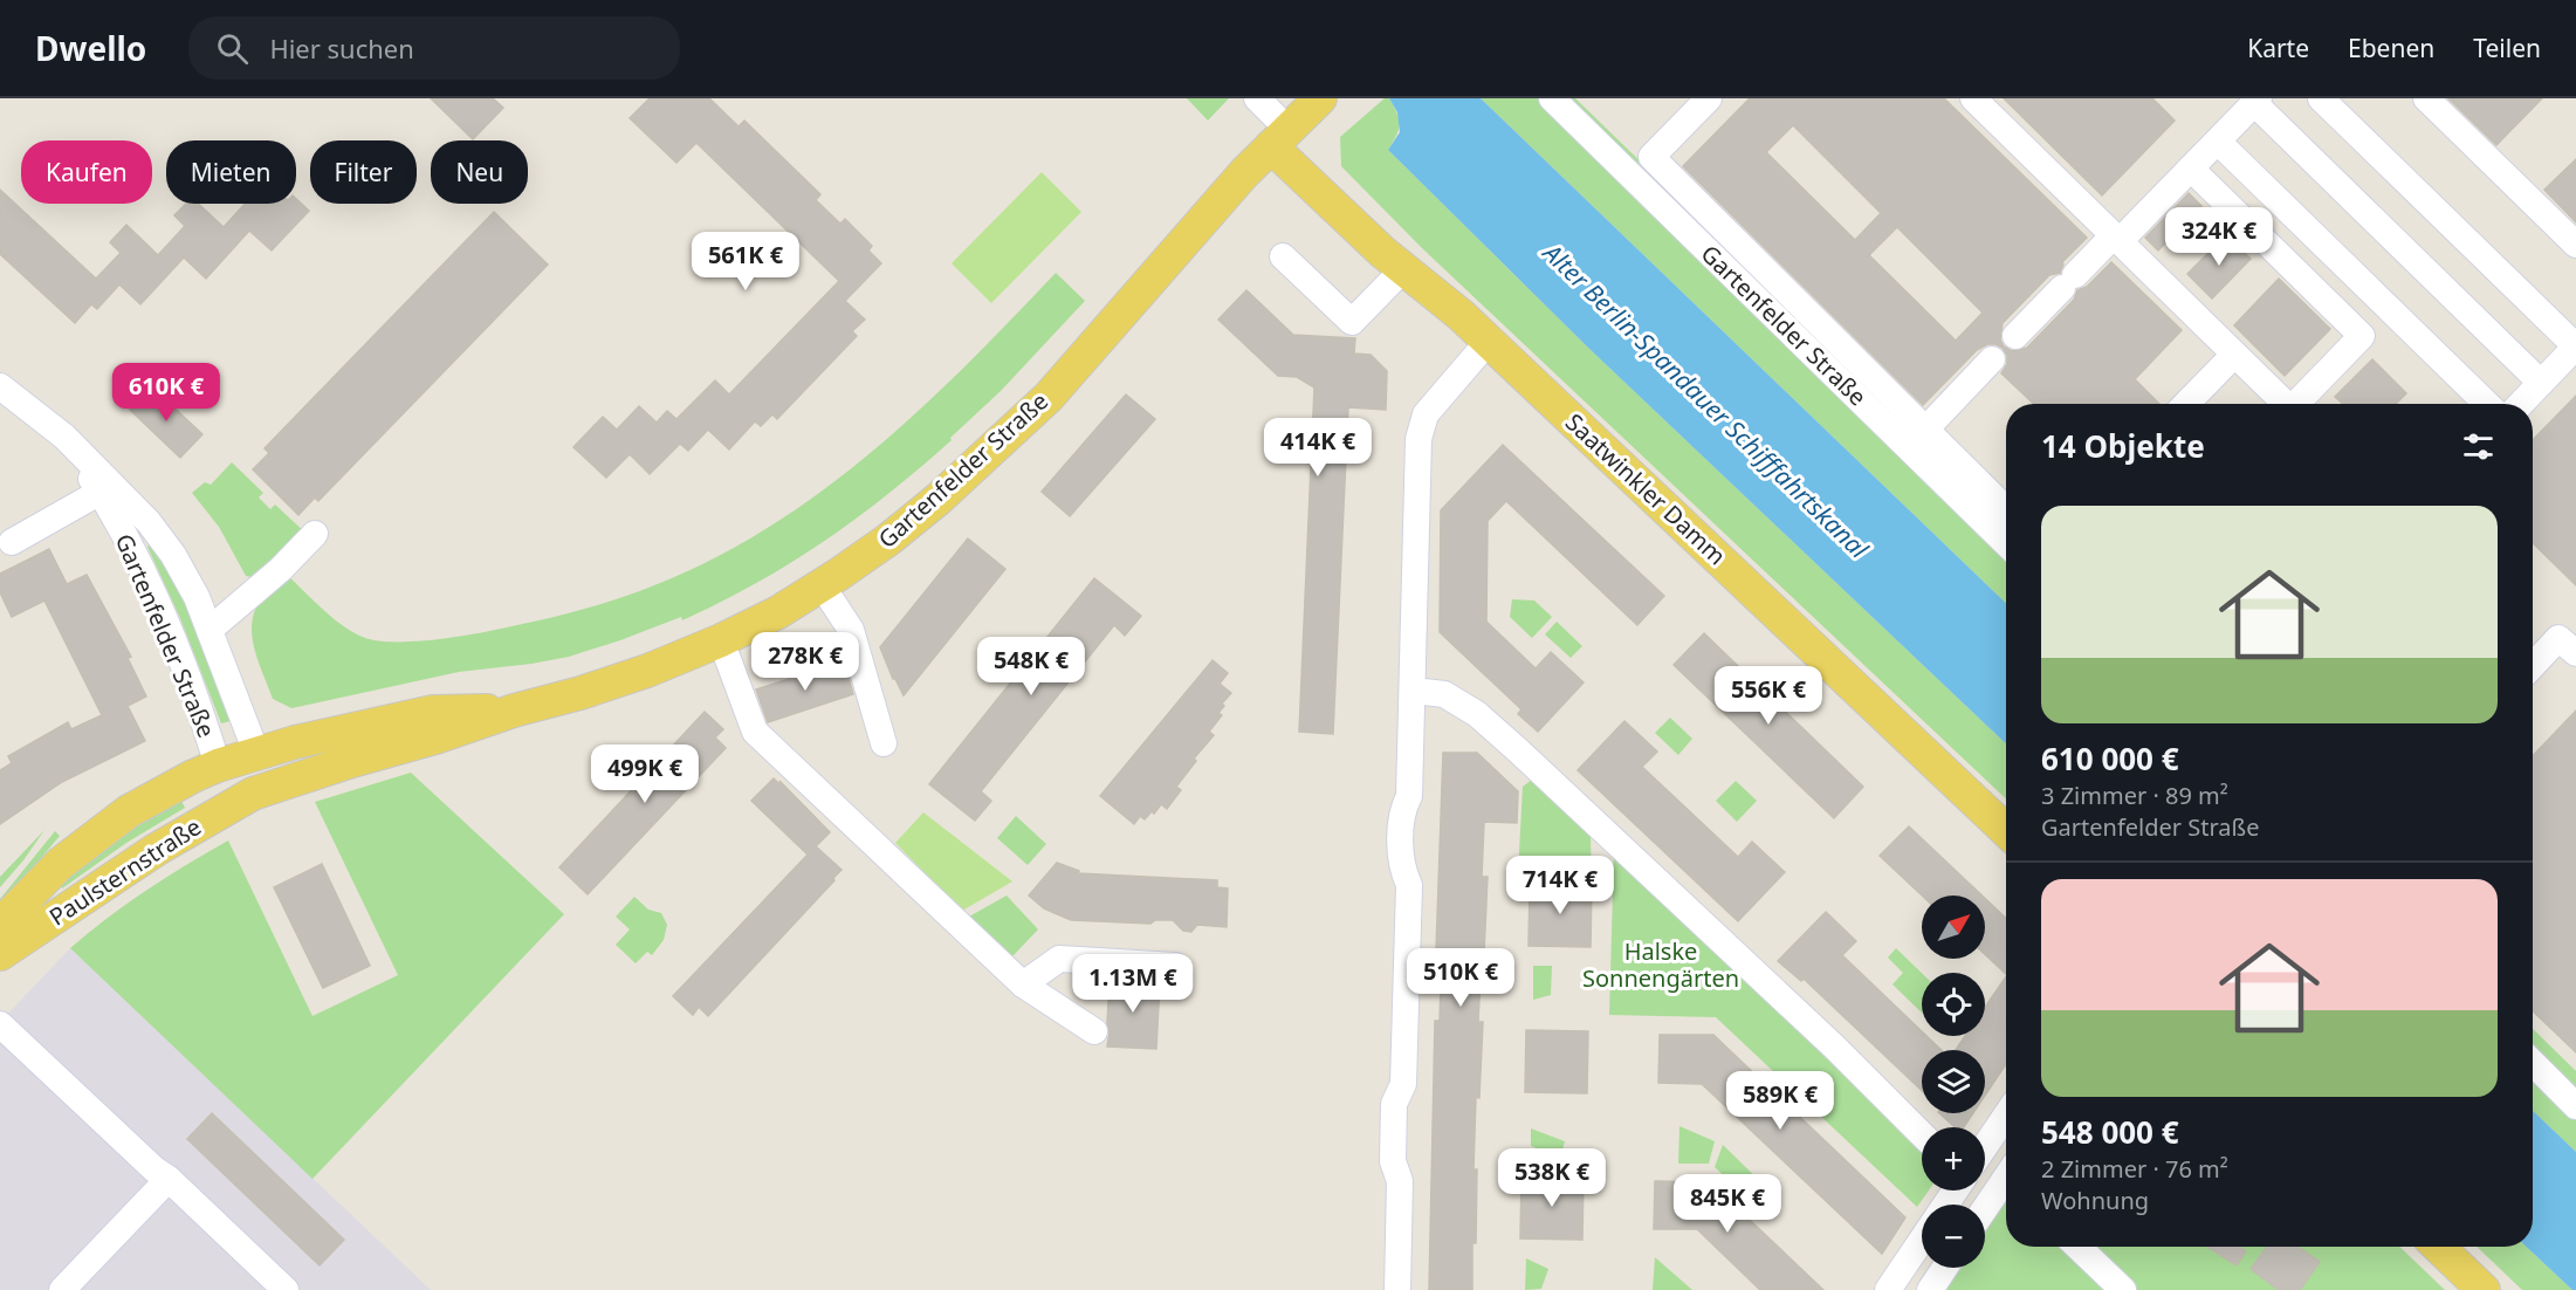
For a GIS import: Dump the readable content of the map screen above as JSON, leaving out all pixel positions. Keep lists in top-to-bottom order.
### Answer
{
  "streets": {
    "main road": ["Gartenfelder Straße", "Saatwinkler Damm", "Paulsternstraße"]
  },
  "crossings": [
    ["Gartenfelder Straße", "Saatwinkler Damm"],
    ["Gartenfelder Straße", "Paulsternstraße"]
  ],
  "water": ["Alter Berlin-Spandauer Schifffahrtskanal"],
  "parks": ["Halske Sonnengärten"],
  "north": "top right",
  "page": {
    "header": "Dwello",
    "search": "Hier suchen",
    "nav": ["Karte", "Ebenen", "Teilen"],
    "chip": [
      "Kaufen",
      "Mieten",
      "Filter",
      "Neu"
    ],
    "price": [
      "324K €",
      "561K €",
      "610K €",
      "414K €",
      "278K €",
      "548K €",
      "556K €",
      "499K €",
      "714K €",
      "510K €",
      "1.13M €",
      "589K €",
      "538K €",
      "845K €"
    ],
    "heading": "14 Objekte",
    "list": [
      {
        "name": "610 000 €",
        "note": "3 Zimmer · 89 m² · Gartenfelder Straße"
      },
      {
        "name": "548 000 €",
        "note": "2 Zimmer · 76 m² · Wohnung"
      }
    ],
    "map_buttons": ["+", "−"]
  }
}
